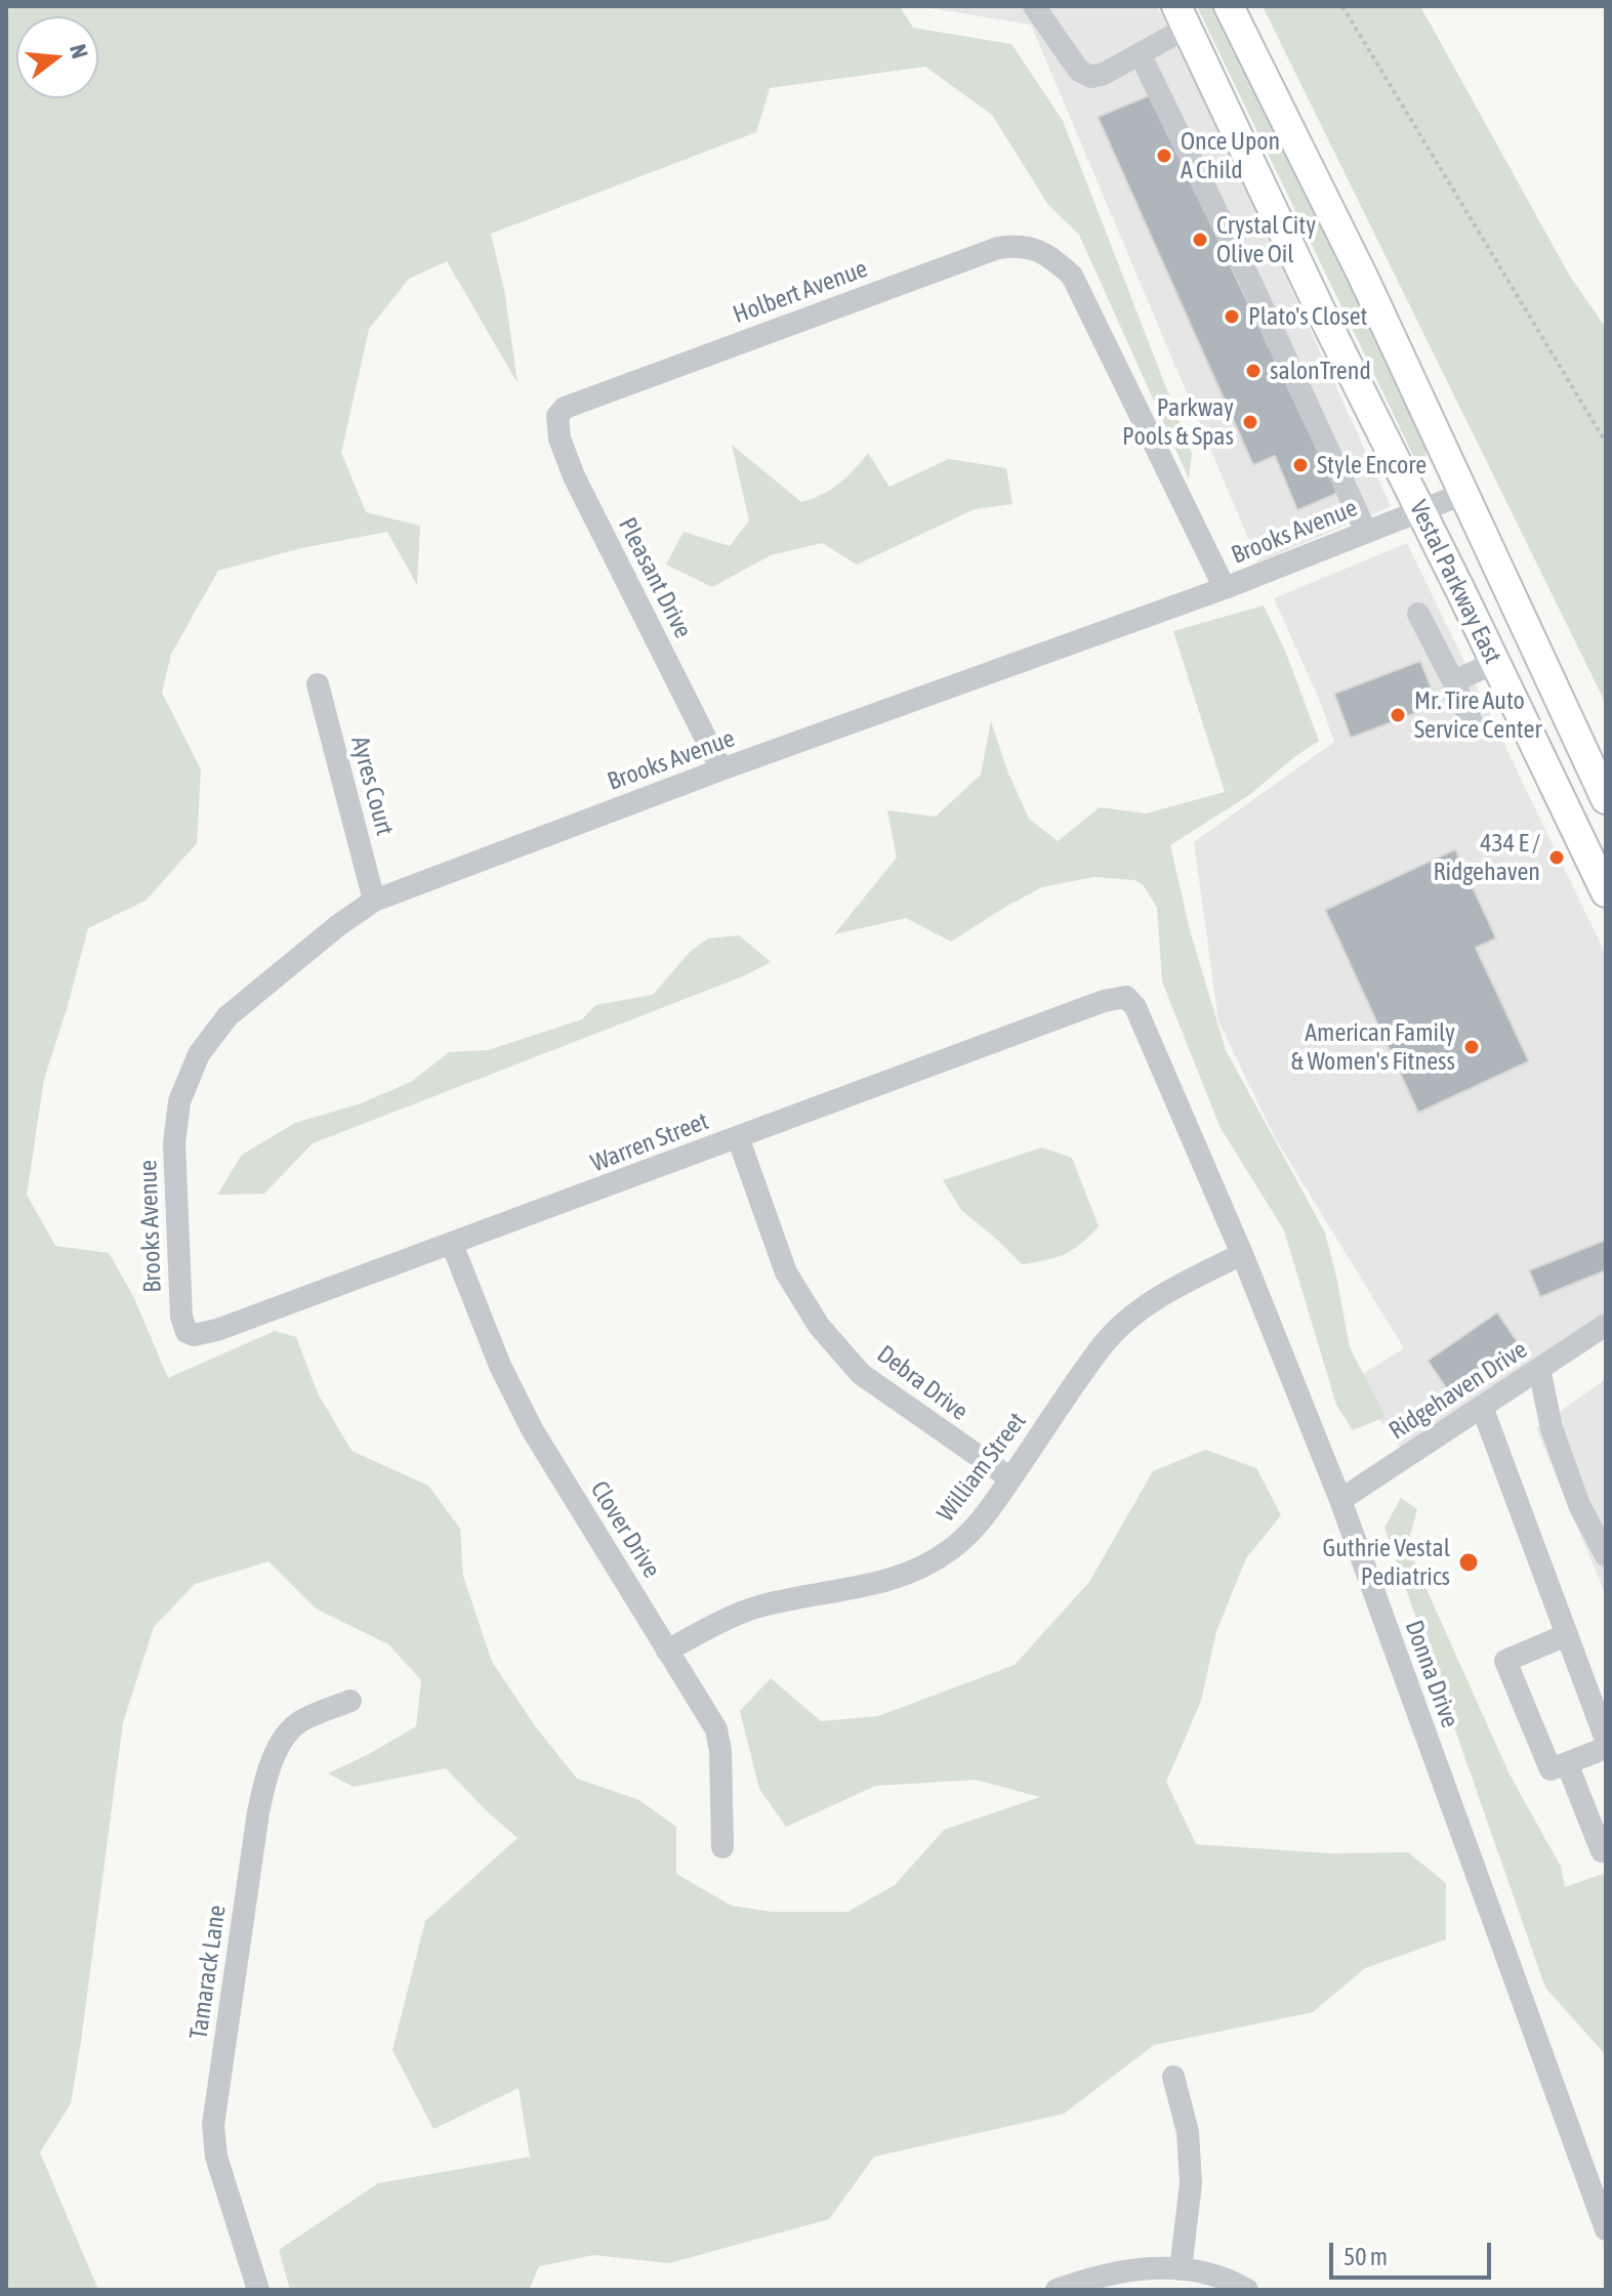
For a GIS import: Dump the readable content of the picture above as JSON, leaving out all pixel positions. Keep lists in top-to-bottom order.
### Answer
{
  "streets": {
    "main road": ["Vestal Parkway East"],
    "street": [
      "Holbert Avenue",
      "Brooks Avenue",
      "Pleasant Drive",
      "Ayres Court",
      "Warren Street",
      "Debra Drive",
      "Ridgehaven Drive",
      "William Street",
      "Clover Drive",
      "Donna Drive",
      "Tamarack Lane"
    ]
  },
  "crossings": [
    ["Holbert Avenue", "Brooks Avenue"],
    ["Holbert Avenue", "Pleasant Drive"],
    ["Brooks Avenue", "Pleasant Drive"],
    ["Brooks Avenue", "Vestal Parkway East"],
    ["Brooks Avenue", "Ayres Court"],
    ["Brooks Avenue", "Warren Street"],
    ["Warren Street", "Debra Drive"],
    ["Warren Street", "Clover Drive"],
    ["Warren Street", "Donna Drive"],
    ["Debra Drive", "William Street"],
    ["Ridgehaven Drive", "Donna Drive"],
    ["William Street", "Clover Drive"],
    ["William Street", "Donna Drive"]
  ],
  "places": [
    "Once Upon A Child",
    "Crystal City Olive Oil",
    "Plato's Closet",
    "salonTrend",
    "Parkway Pools & Spas",
    "Style Encore",
    "Mr. Tire Auto Service Center",
    "434 E / Ridgehaven",
    "American Family & Women's Fitness",
    "Guthrie Vestal Pediatrics"
  ],
  "scale_bar": "50 m",
  "north": "right"
}
